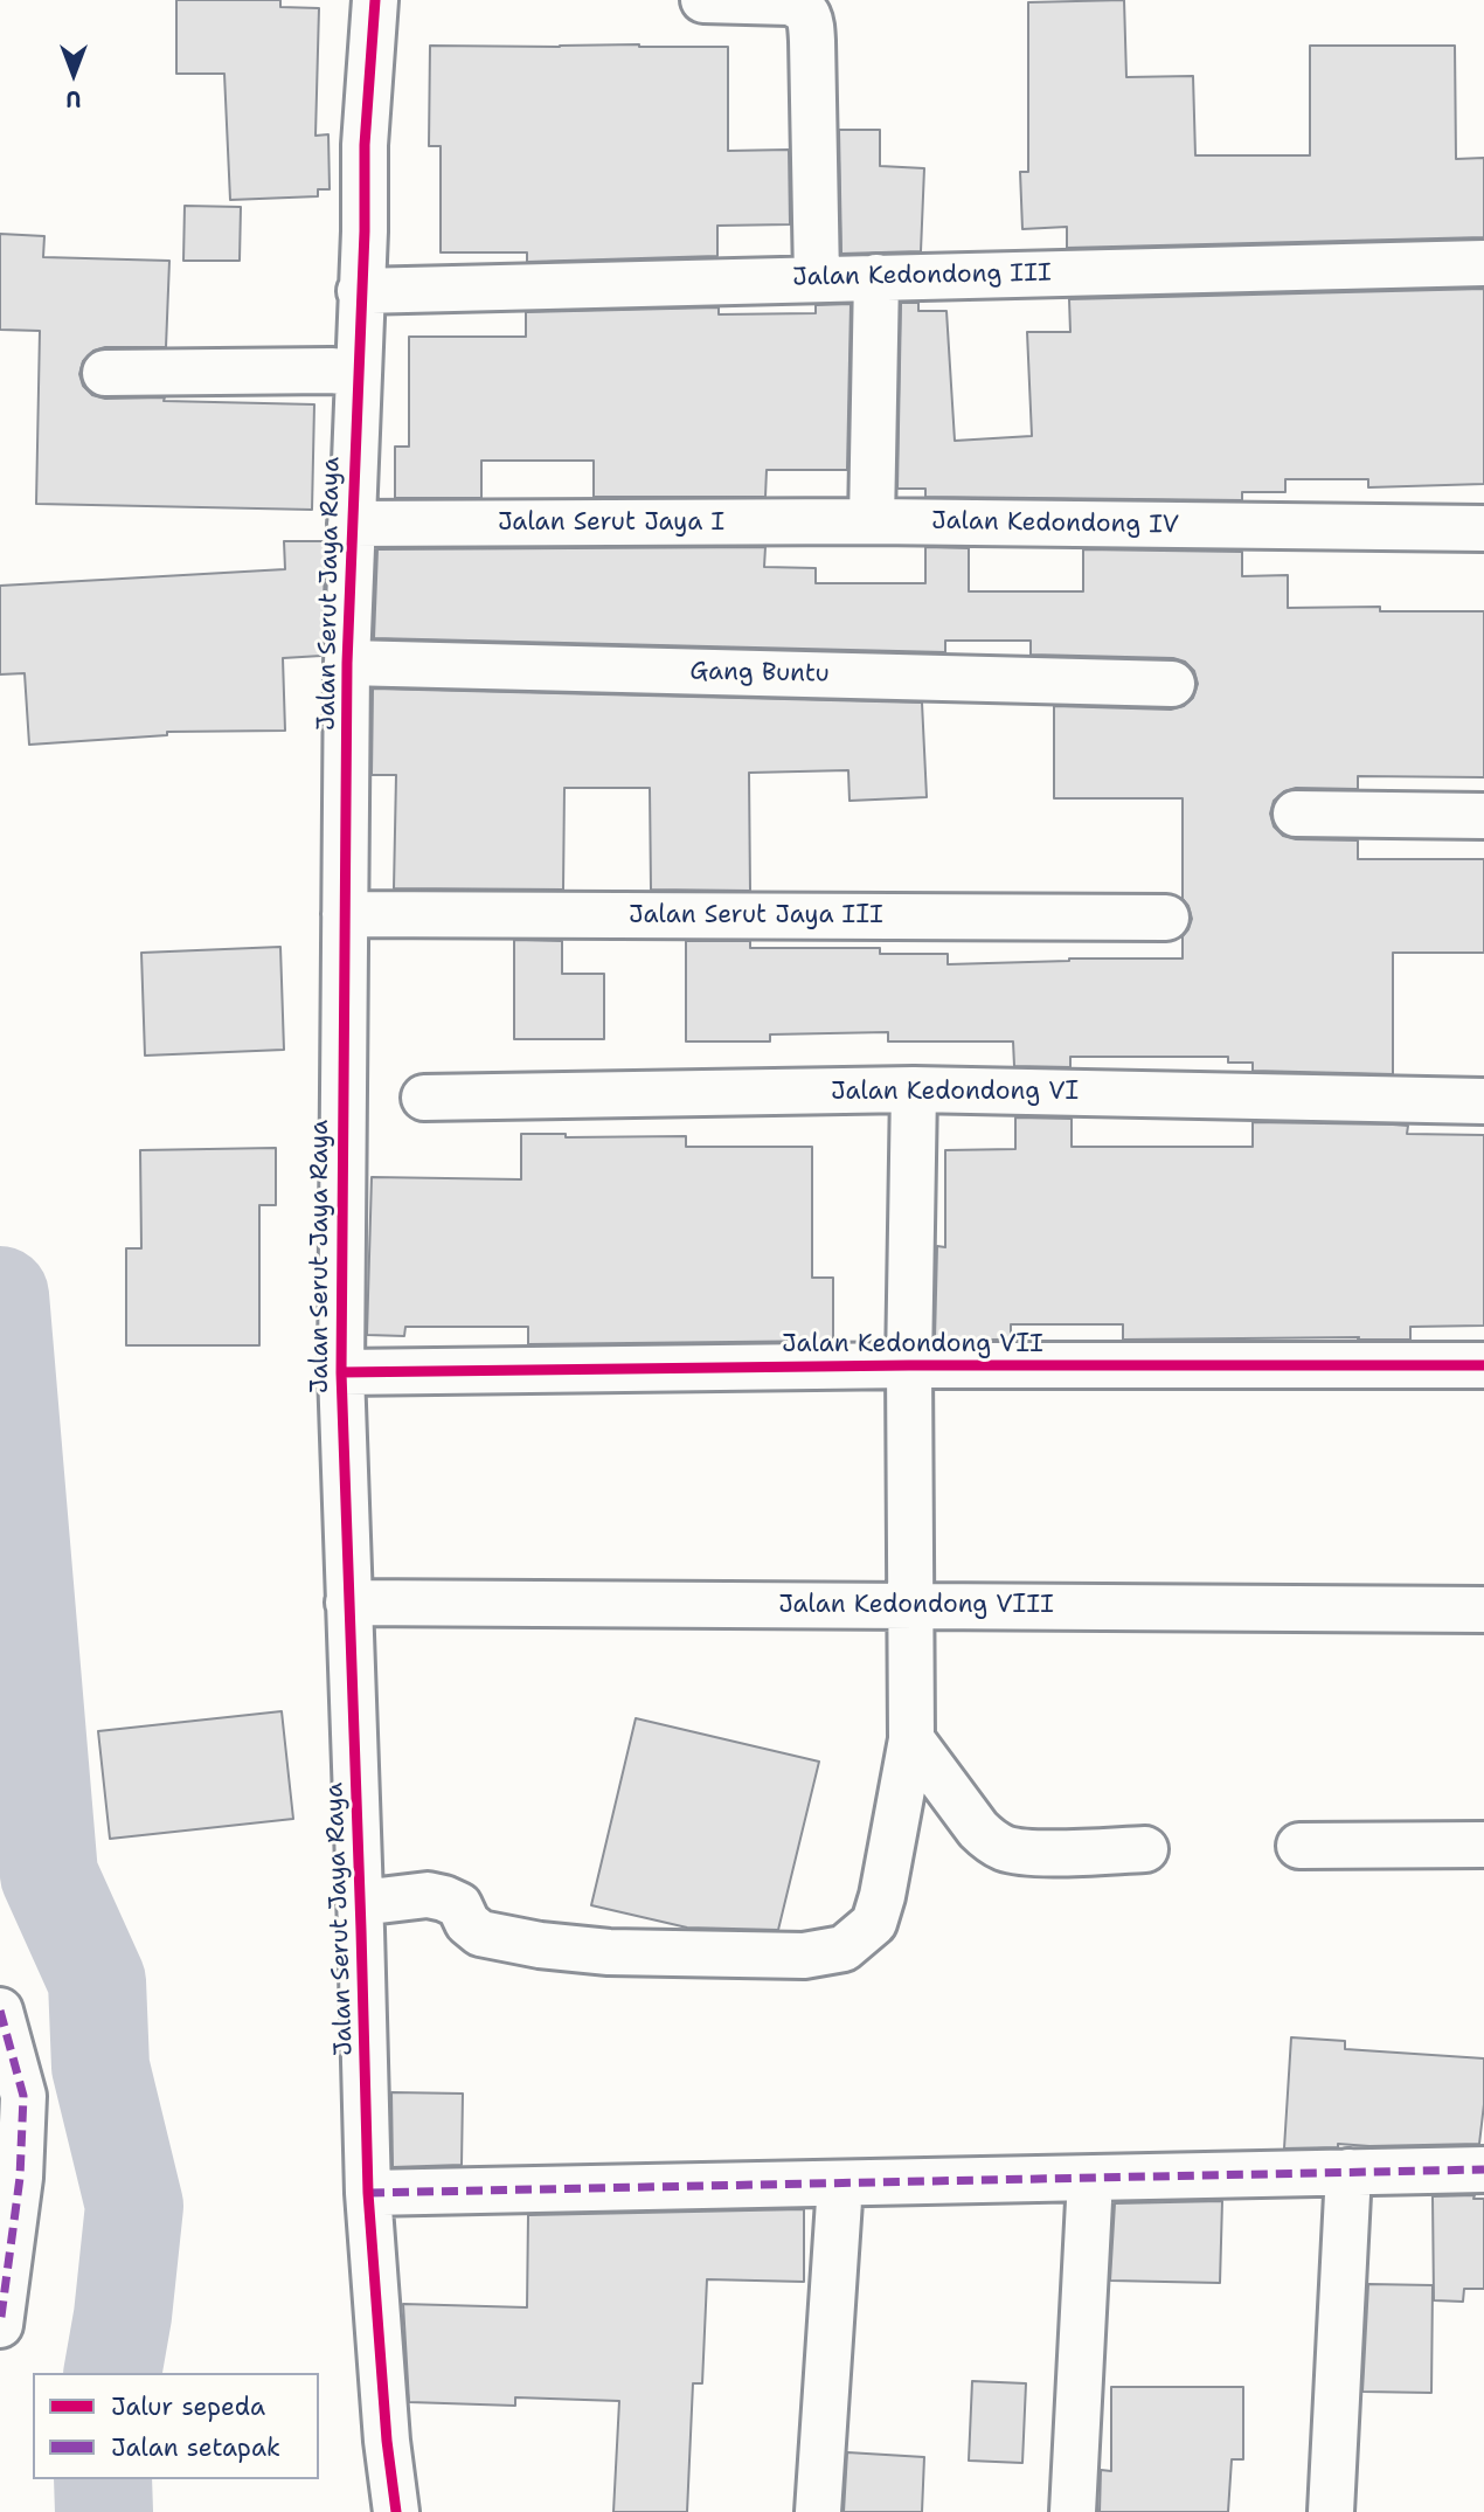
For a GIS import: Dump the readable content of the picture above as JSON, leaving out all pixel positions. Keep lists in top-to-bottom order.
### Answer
{
  "streets": {
    "street": [
      "Jalan Kedondong III",
      "Jalan Serut Jaya I",
      "Jalan Kedondong IV",
      "Jalan Serut Jaya Raya",
      "Gang Buntu",
      "Jalan Serut Jaya III",
      "Jalan Kedondong VI",
      "Jalan Kedondong VII",
      "Jalan Kedondong VIII"
    ]
  },
  "crossings": [
    ["Jalan Kedondong III", "Jalan Serut Jaya Raya"],
    ["Jalan Serut Jaya I", "Jalan Kedondong IV"],
    ["Jalan Serut Jaya I", "Jalan Serut Jaya Raya"],
    ["Jalan Serut Jaya Raya", "Gang Buntu"],
    ["Jalan Serut Jaya Raya", "Jalan Serut Jaya III"],
    ["Jalan Serut Jaya Raya", "Jalan Kedondong VII"],
    ["Jalan Serut Jaya Raya", "Jalan Kedondong VIII"]
  ],
  "legend": ["Jalur sepeda", "Jalan setapak"],
  "north": "bottom"
}
